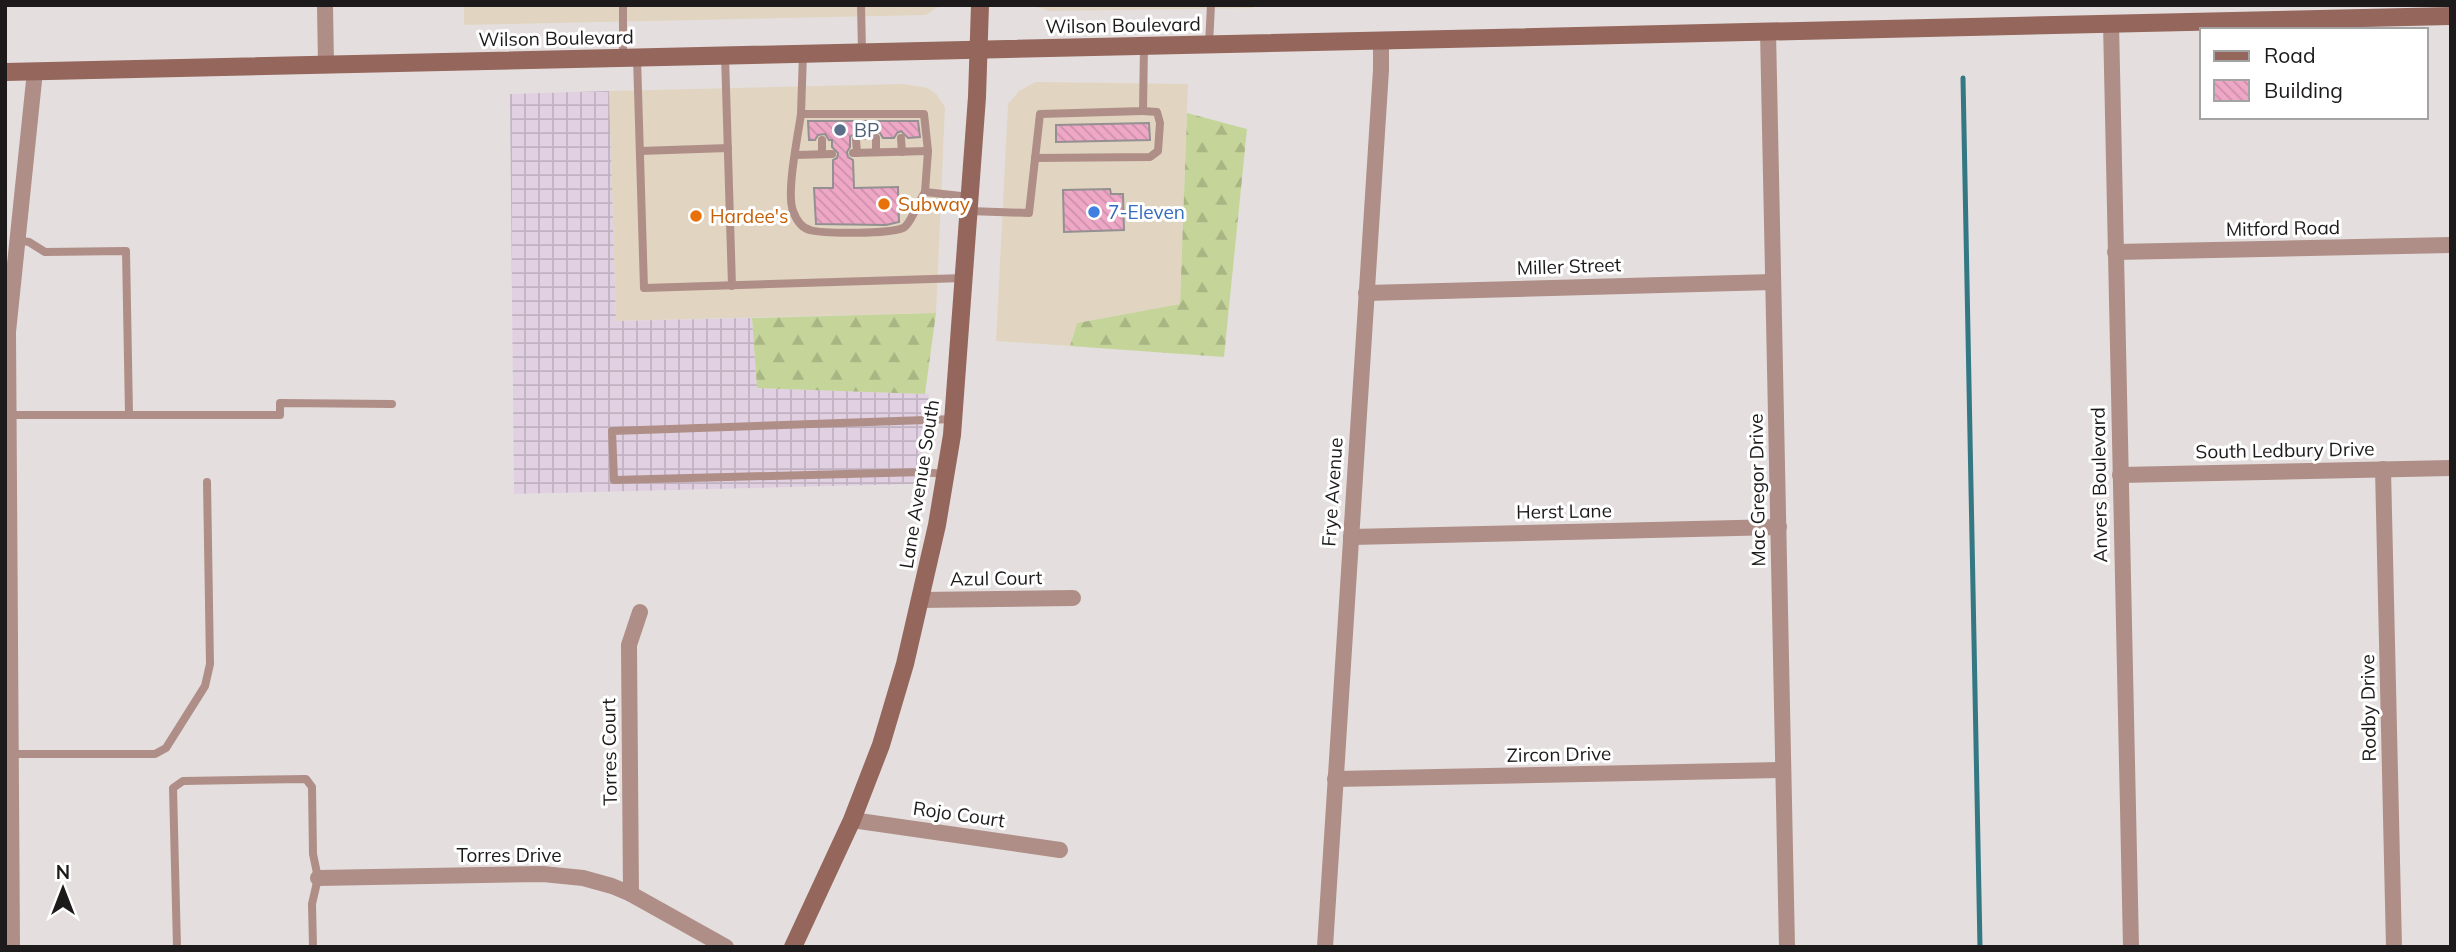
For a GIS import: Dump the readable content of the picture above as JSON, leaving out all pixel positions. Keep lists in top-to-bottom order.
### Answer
{
  "streets": {
    "main road": ["Wilson Boulevard", "Lane Avenue South"],
    "street": [
      "Mitford Road",
      "Miller Street",
      "South Ledbury Drive",
      "Anvers Boulevard",
      "Mac Gregor Drive",
      "Frye Avenue",
      "Herst Lane",
      "Azul Court",
      "Rodby Drive",
      "Torres Court",
      "Zircon Drive",
      "Rojo Court",
      "Torres Drive"
    ]
  },
  "crossings": [
    ["Wilson Boulevard", "Lane Avenue South"],
    ["Wilson Boulevard", "Anvers Boulevard"],
    ["Wilson Boulevard", "Mac Gregor Drive"],
    ["Wilson Boulevard", "Frye Avenue"],
    ["Mitford Road", "Anvers Boulevard"],
    ["Miller Street", "Mac Gregor Drive"],
    ["Miller Street", "Frye Avenue"],
    ["South Ledbury Drive", "Anvers Boulevard"],
    ["South Ledbury Drive", "Rodby Drive"],
    ["Lane Avenue South", "Azul Court"],
    ["Lane Avenue South", "Rojo Court"],
    ["Mac Gregor Drive", "Herst Lane"],
    ["Mac Gregor Drive", "Zircon Drive"],
    ["Frye Avenue", "Herst Lane"],
    ["Frye Avenue", "Zircon Drive"],
    ["Torres Court", "Torres Drive"]
  ],
  "places": [
    "BP",
    "Subway",
    "7-Eleven",
    "Hardee's"
  ],
  "legend": ["Road", "Building"],
  "north": "top"
}
